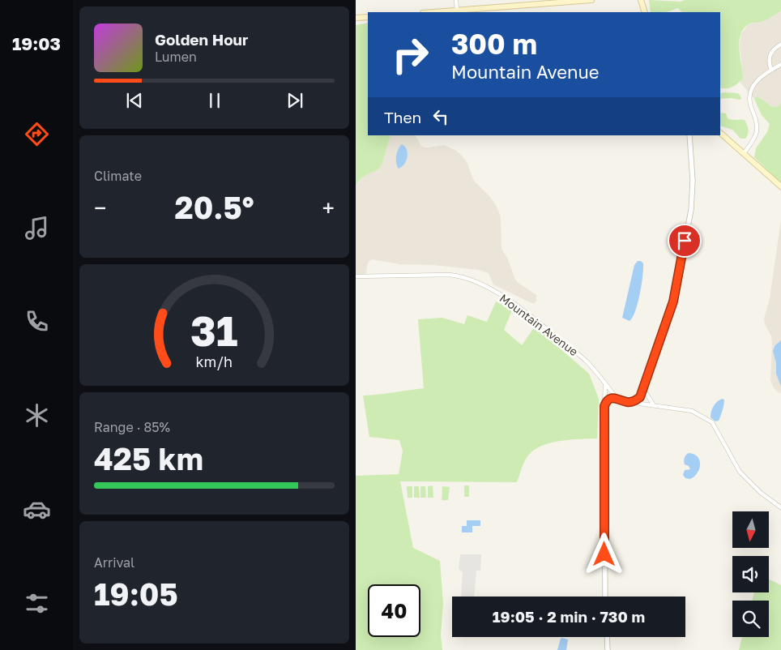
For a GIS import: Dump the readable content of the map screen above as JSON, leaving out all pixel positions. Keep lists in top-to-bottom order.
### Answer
{
  "streets": {
    "street": ["Mountain Avenue"]
  },
  "north": "bottom",
  "page": {
    "tabs": "19:03",
    "turn": ["300 m", "Mountain Avenue"],
    "song": ["Golden Hour", "Lumen"],
    "then": "Then",
    "tile": [
      "Climate",
      ["Range · 85%", "425 km"],
      ["Arrival", "19:05"]
    ],
    "heat": ["−", "20.5°", "+"],
    "limit": "40",
    "trip": "19:05 · 2 min · 730 m",
    "gauge": ["31", "km/h"]
  }
}
